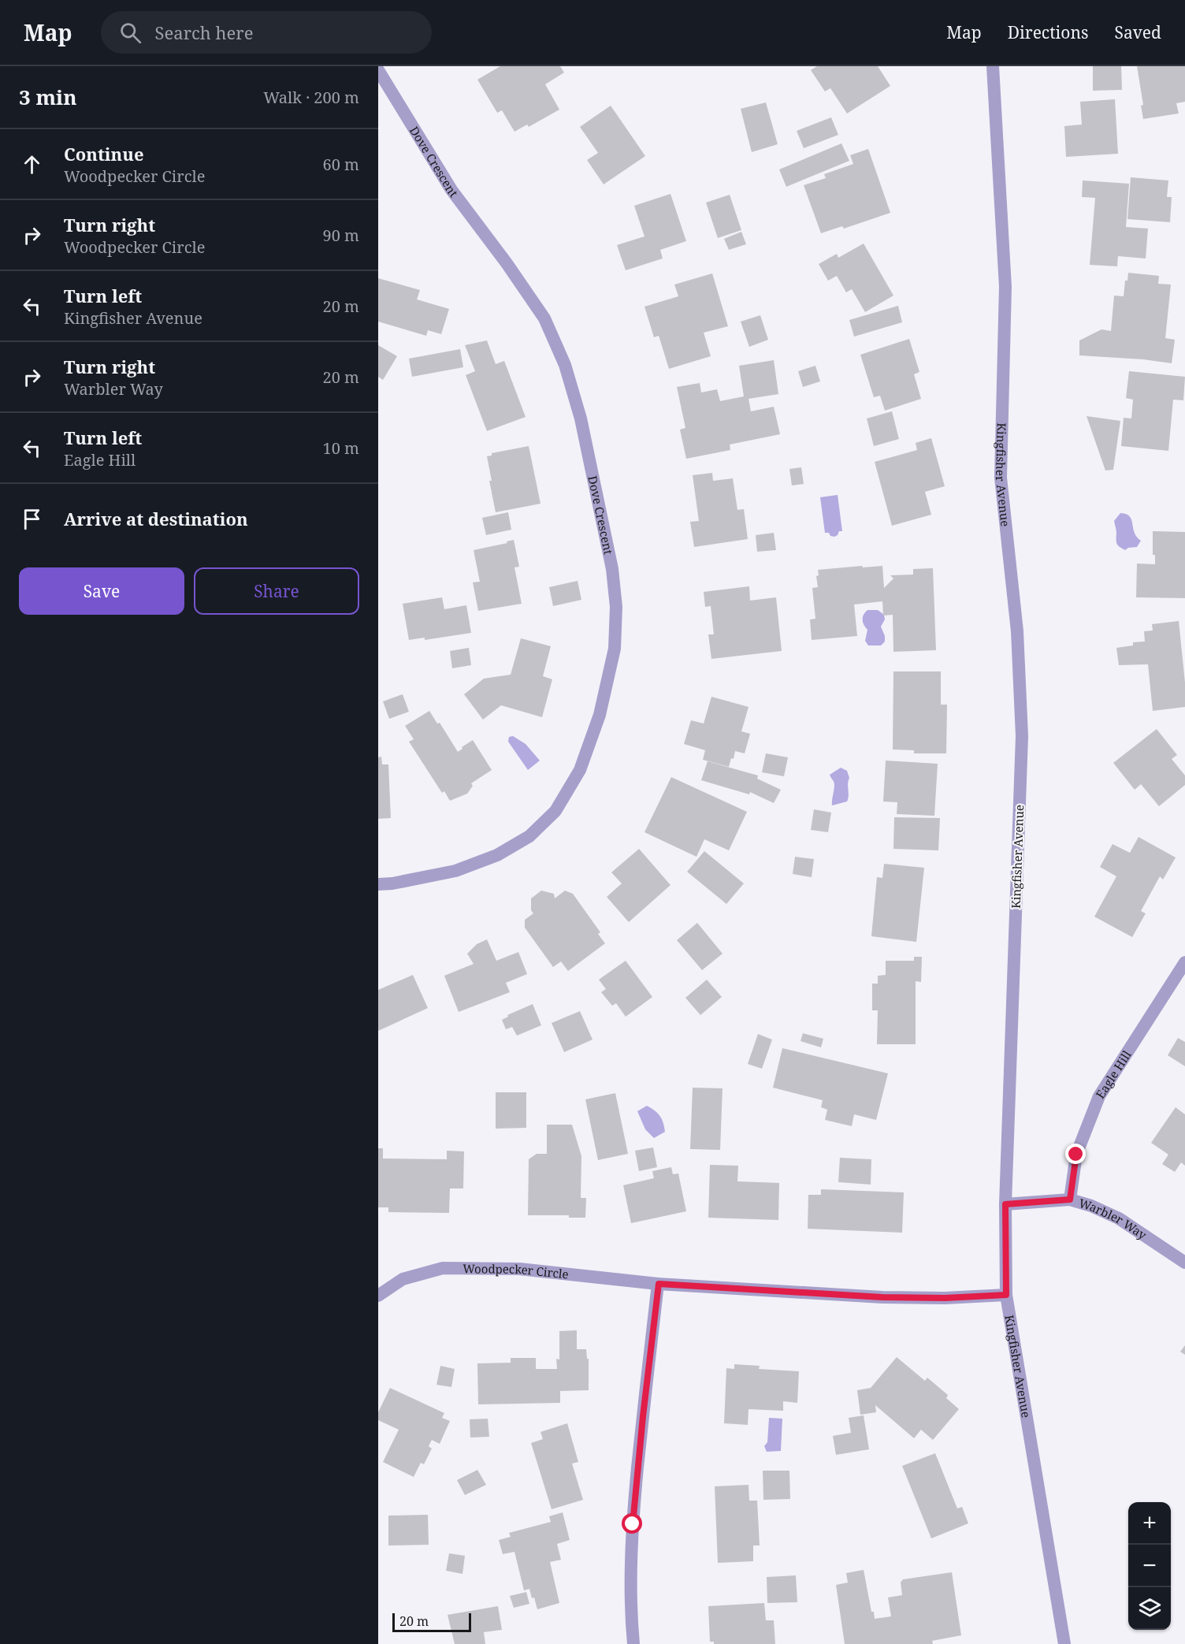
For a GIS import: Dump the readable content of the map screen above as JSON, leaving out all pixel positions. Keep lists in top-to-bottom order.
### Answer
{
  "streets": {
    "street": [
      "Dove Crescent",
      "Kingfisher Avenue",
      "Eagle Hill",
      "Warbler Way",
      "Woodpecker Circle"
    ]
  },
  "crossings": [
    ["Kingfisher Avenue", "Warbler Way"],
    ["Kingfisher Avenue", "Woodpecker Circle"],
    ["Eagle Hill", "Warbler Way"]
  ],
  "scale_bar": "20 m",
  "page": {
    "header": "Map",
    "search": "Search here",
    "nav": ["Map", "Directions", "Saved"],
    "heading": ["3 min", "Walk · 200 m"],
    "list": [
      ["Continue", "Woodpecker Circle", "60 m"],
      ["Turn right", "Woodpecker Circle", "90 m"],
      ["Turn left", "Kingfisher Avenue", "20 m"],
      ["Turn right", "Warbler Way", "20 m"],
      ["Turn left", "Eagle Hill", "10 m"],
      "Arrive at destination"
    ],
    "buttons": ["Save", "Share"],
    "map_buttons": ["+", "−"],
    "scale": "20 m"
  }
}
